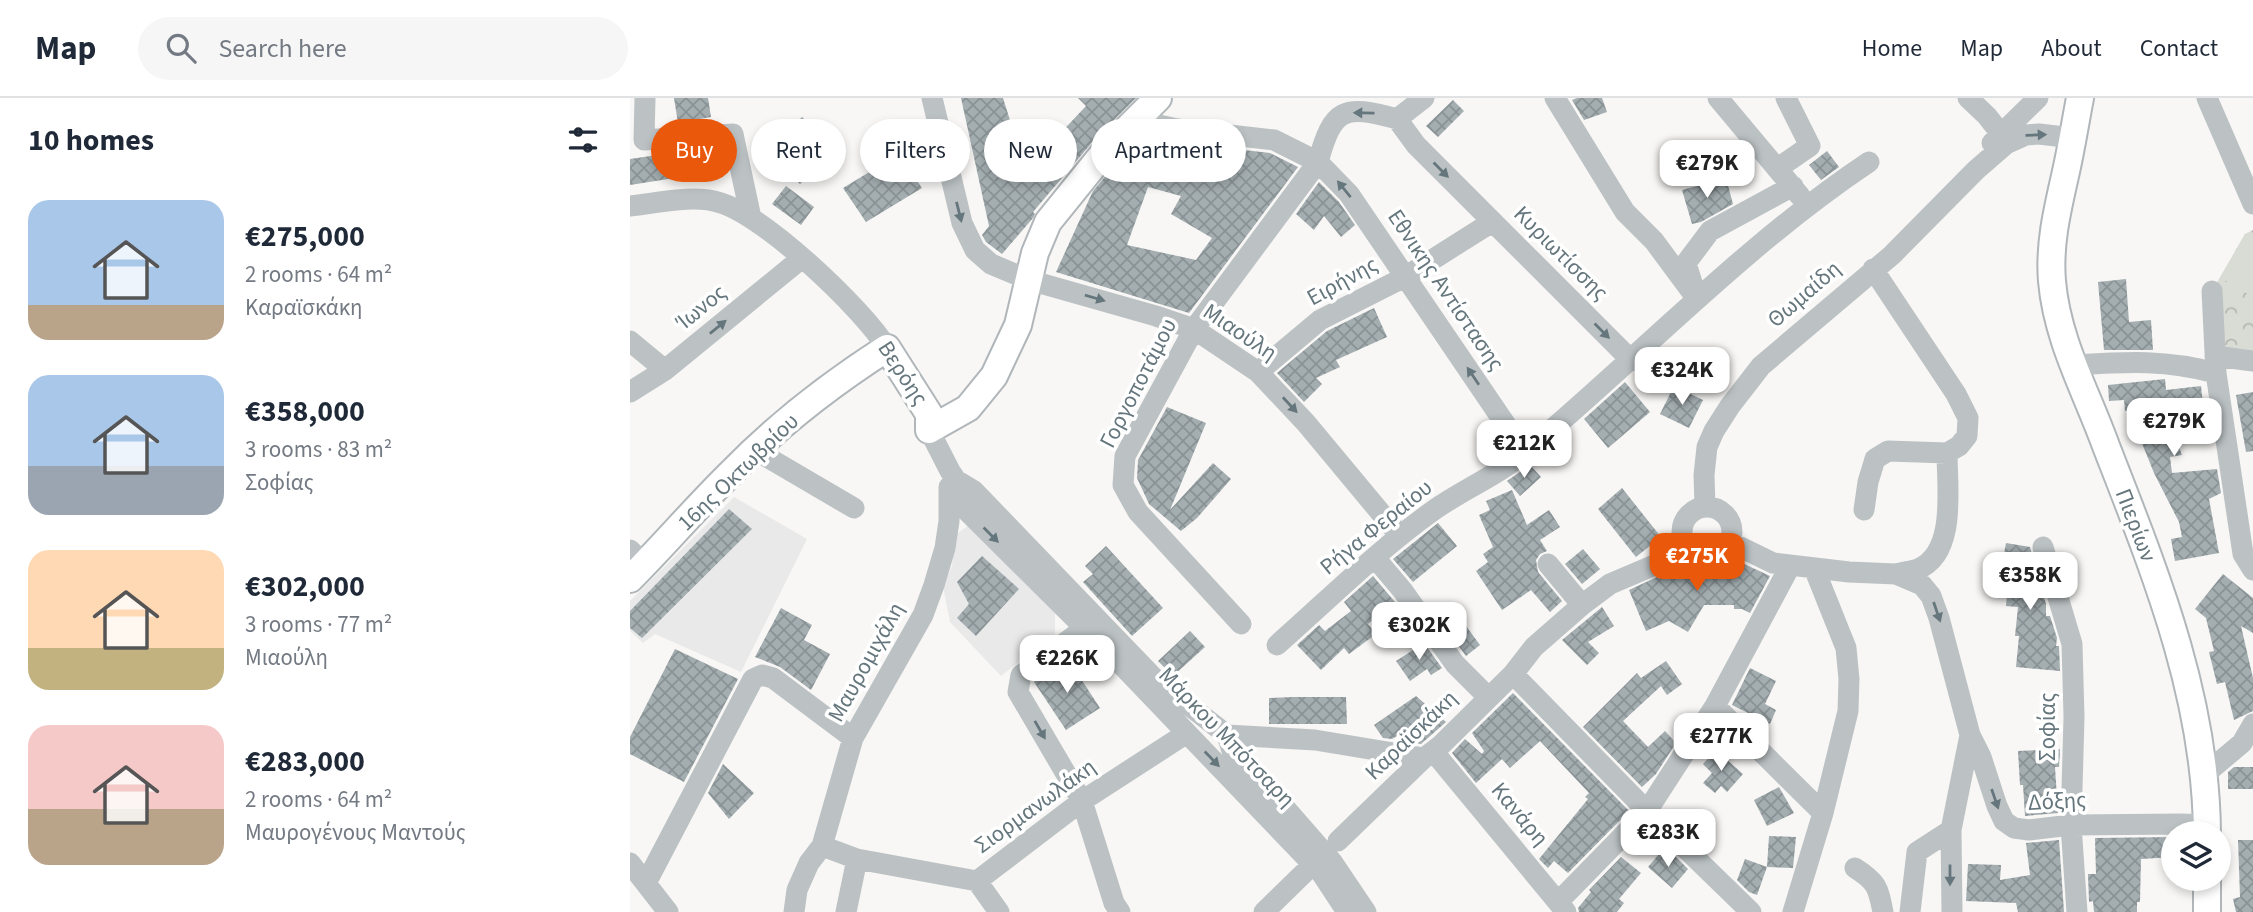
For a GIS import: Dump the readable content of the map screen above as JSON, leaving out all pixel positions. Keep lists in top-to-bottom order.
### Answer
{
  "streets": {
    "main road": ["Βερόης", "16ης Οκτωβρίου", "Πιερίων"],
    "street": [
      "Κυριωτίσσης",
      "Ειρήνης",
      "Εθνικης Αντίστασης",
      "Θωμαίδη",
      "Ίωνος",
      "Μιαούλη",
      "Γοργοποτάμου",
      "Ρήγα Φεραίου",
      "Μαυρομιχάλη",
      "Σοφίας",
      "Καραϊσκάκη",
      "Μάρκου Μπότσαρη",
      "Δόξης",
      "Σιορμανωλάκη",
      "Κανάρη"
    ]
  },
  "crossings": [
    ["Κυριωτίσσης", "Ειρήνης"],
    ["Κυριωτίσσης", "Γοργοποτάμου"],
    ["Κυριωτίσσης", "Ρήγα Φεραίου"],
    ["Ειρήνης", "Εθνικης Αντίστασης"],
    ["Ειρήνης", "Μιαούλη"],
    ["Εθνικης Αντίστασης", "Γοργοποτάμου"],
    ["Εθνικης Αντίστασης", "Ρήγα Φεραίου"],
    ["Θωμαίδη", "Πιερίων"],
    ["Θωμαίδη", "Καραϊσκάκη"],
    ["Ίωνος", "Βερόης"],
    ["Μιαούλη", "Γοργοποτάμου"],
    ["Μιαούλη", "Ρήγα Φεραίου"],
    ["Βερόης", "16ης Οκτωβρίου"],
    ["Βερόης", "Μάρκου Μπότσαρη"],
    ["Μαυρομιχάλη", "Μάρκου Μπότσαρη"],
    ["Μαυρομιχάλη", "Σιορμανωλάκη"],
    ["Σοφίας", "Δόξης"],
    ["Καραϊσκάκη", "Κανάρη"],
    ["Μάρκου Μπότσαρη", "Σιορμανωλάκη"]
  ],
  "one_way": [
    "Εθνικης Αντίστασης",
    "Ίωνος",
    "Μιαούλη",
    "Δόξης"
  ],
  "page": {
    "header": "Map",
    "search": "Search here",
    "nav": [
      "Home",
      "Map",
      "About",
      "Contact"
    ],
    "heading": "10 homes",
    "chip": [
      "Buy",
      "Rent",
      "Filters",
      "New",
      "Apartment"
    ],
    "price": [
      "€279K",
      "€324K",
      "€279K",
      "€212K",
      "€275K",
      "€358K",
      "€302K",
      "€226K",
      "€277K",
      "€283K"
    ],
    "list": [
      {
        "name": "€275,000",
        "note": "2 rooms · 64 m² · Καραϊσκάκη"
      },
      {
        "name": "€358,000",
        "note": "3 rooms · 83 m² · Σοφίας"
      },
      {
        "name": "€302,000",
        "note": "3 rooms · 77 m² · Μιαούλη"
      },
      {
        "name": "€283,000",
        "note": "2 rooms · 64 m² · Μαυρογένους Μαντούς"
      }
    ]
  }
}
